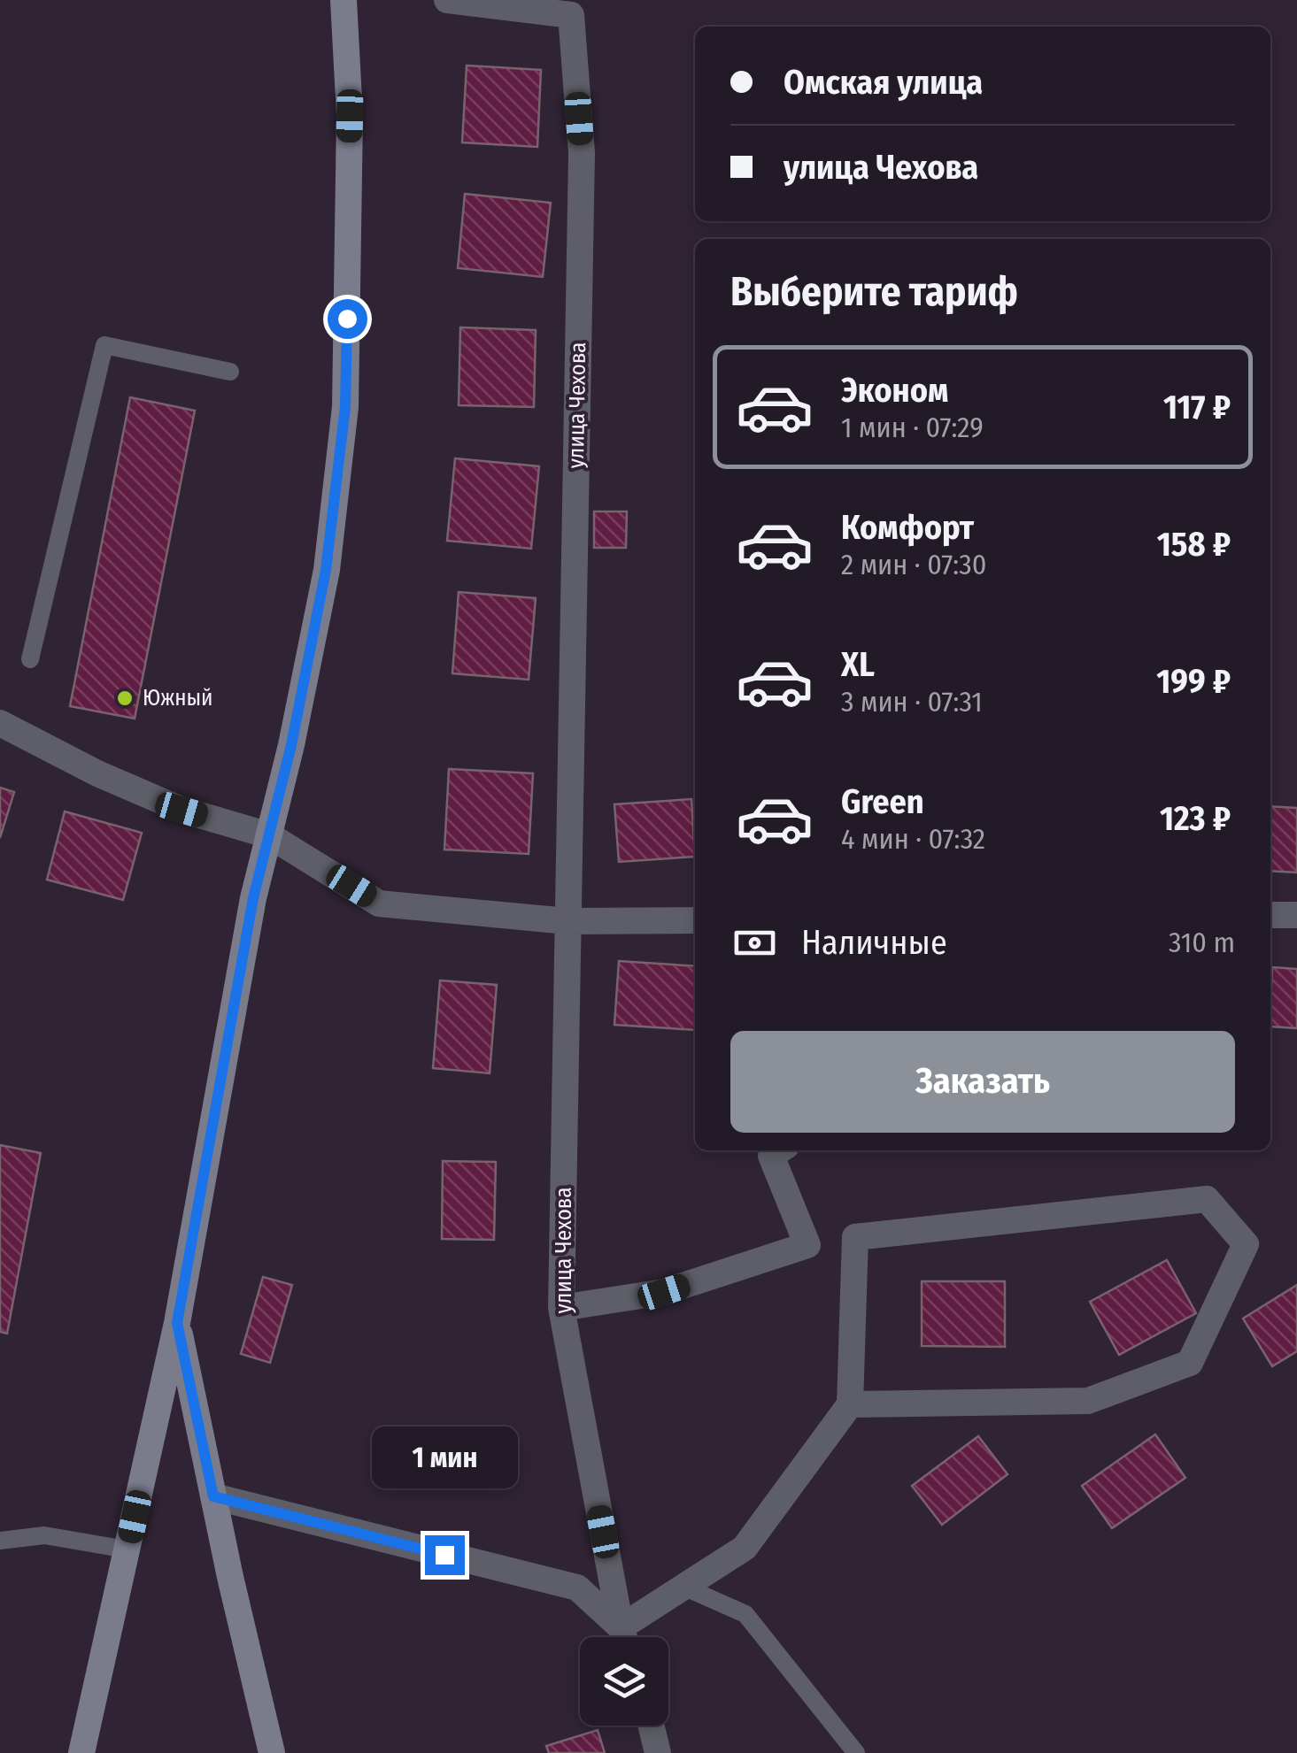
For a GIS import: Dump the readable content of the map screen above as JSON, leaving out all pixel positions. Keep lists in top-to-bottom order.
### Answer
{
  "streets": {
    "street": ["улица Чехова"]
  },
  "places": ["Южный"],
  "page": {
    "banner": ["Омская улица", "улица Чехова"],
    "heading": "Выберите тариф",
    "list": [
      {
        "name": "Эконом",
        "note": "1 мин · 07:29",
        "value": "117 ₽"
      },
      {
        "name": "Комфорт",
        "note": "2 мин · 07:30",
        "value": "158 ₽"
      },
      {
        "name": "XL",
        "note": "3 мин · 07:31",
        "value": "199 ₽"
      },
      {
        "name": "Green",
        "note": "4 мин · 07:32",
        "value": "123 ₽"
      }
    ],
    "pay": ["Наличные", "310 m"],
    "buttons": "Заказать",
    "bubble": "1 мин"
  }
}
